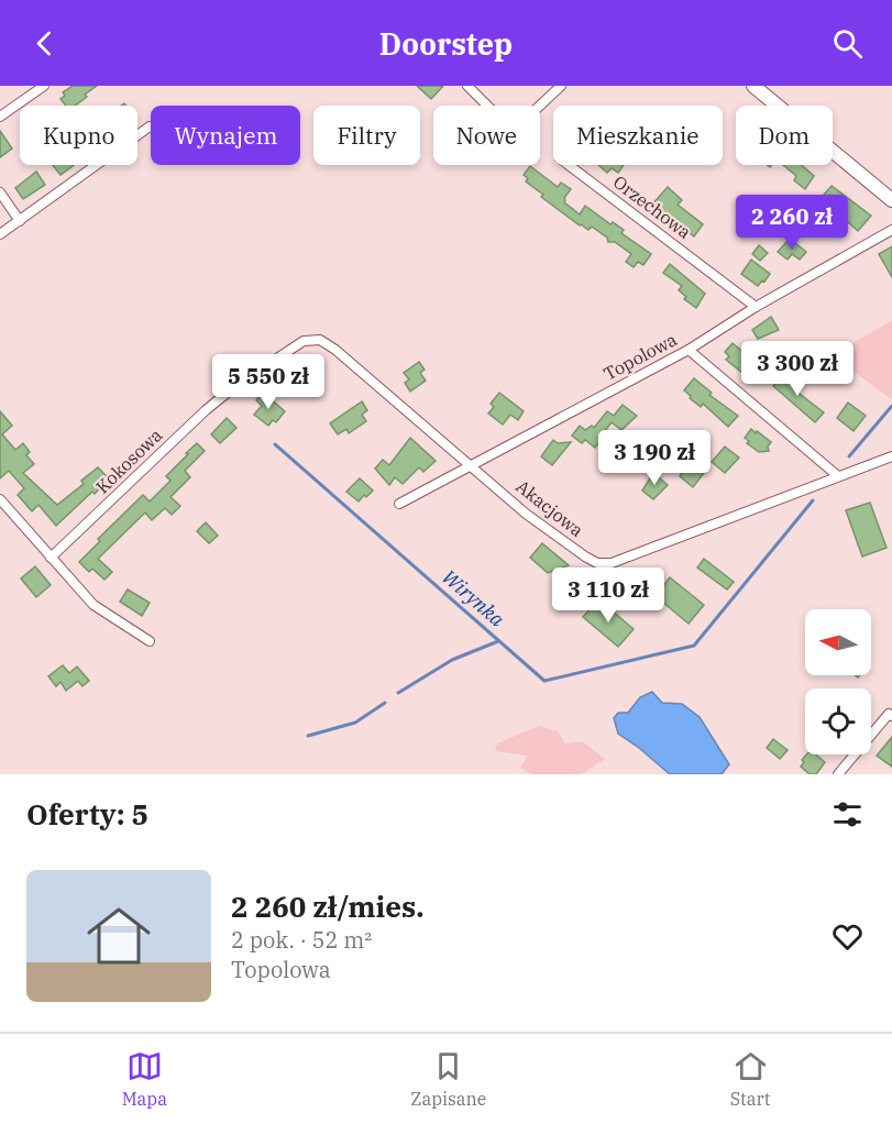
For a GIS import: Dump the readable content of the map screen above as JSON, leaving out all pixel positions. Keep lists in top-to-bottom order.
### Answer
{
  "streets": {
    "street": [
      "Orzechowa",
      "Topolowa",
      "Kokosowa",
      "Akacjowa"
    ]
  },
  "crossings": [
    ["Orzechowa", "Topolowa"],
    ["Topolowa", "Akacjowa"],
    ["Kokosowa", "Akacjowa"]
  ],
  "water": ["Wirynka"],
  "north": "left",
  "page": {
    "header": "Doorstep",
    "chip": [
      "Kupno",
      "Wynajem",
      "Filtry",
      "Nowe",
      "Mieszkanie",
      "Dom"
    ],
    "price": [
      "2 260 zł",
      "3 300 zł",
      "5 550 zł",
      "3 190 zł",
      "3 110 zł"
    ],
    "heading": "Oferty: 5",
    "list": [
      {
        "name": "2 260 zł/mies.",
        "note": "2 pok. · 52 m² · Topolowa"
      }
    ],
    "tabs": ["Mapa", "Zapisane", "Start"]
  }
}
